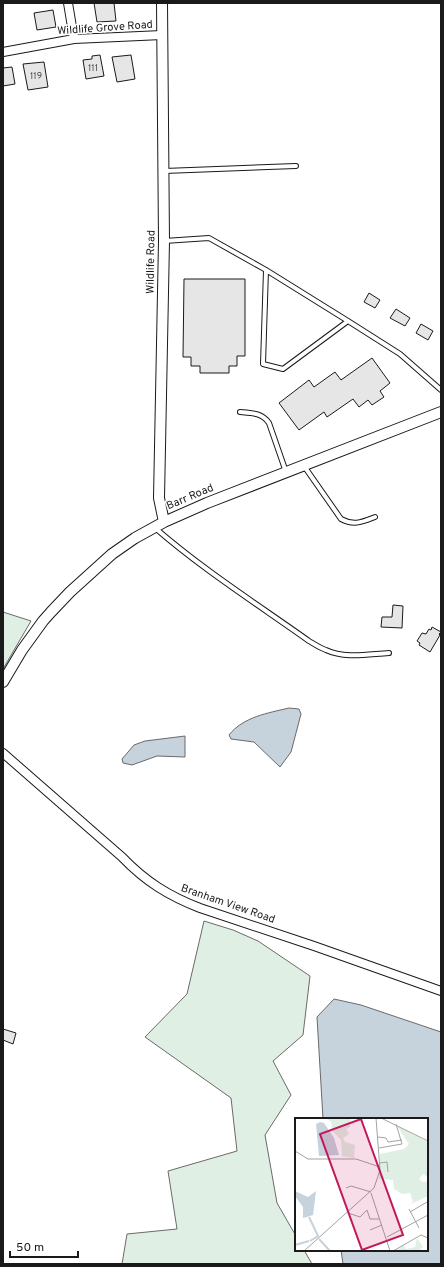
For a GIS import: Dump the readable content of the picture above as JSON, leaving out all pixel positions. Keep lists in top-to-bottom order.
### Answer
{
  "streets": {
    "street": [
      "Wildlife Grove Road",
      "Wildlife Road",
      "Barr Road",
      "Branham View Road"
    ]
  },
  "crossings": [
    ["Wildlife Grove Road", "Wildlife Road"],
    ["Wildlife Road", "Barr Road"]
  ],
  "house_numbers": ["111", "119"],
  "scale_bar": "50 m"
}
